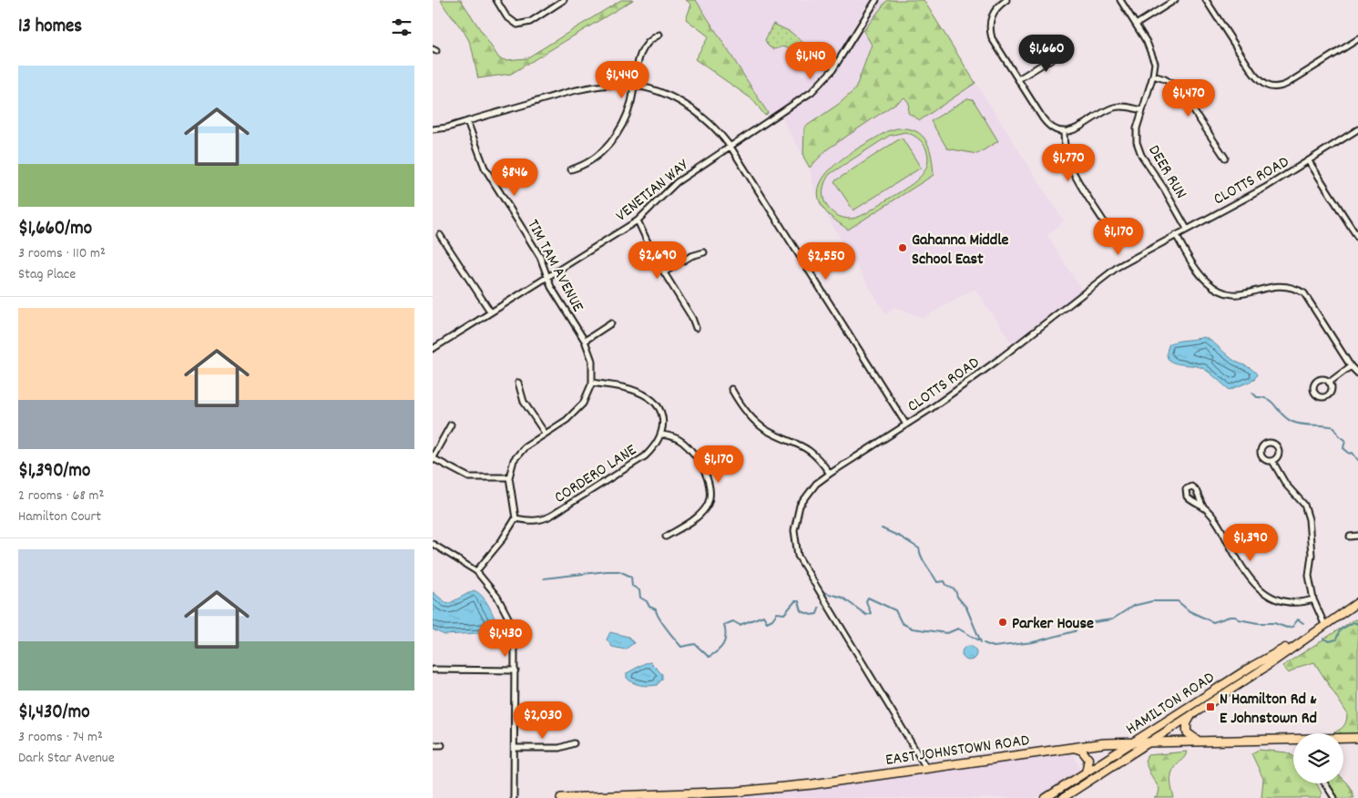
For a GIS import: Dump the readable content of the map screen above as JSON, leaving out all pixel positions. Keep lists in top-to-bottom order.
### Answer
{
  "streets": {
    "highway": ["EAST JOHNSTOWN ROAD"],
    "main road": ["HAMILTON ROAD"],
    "street": [
      "DEER RUN",
      "CLOTTS ROAD",
      "VENETIAN WAY",
      "TIM TAM AVENUE",
      "CORDERO LANE"
    ]
  },
  "crossings": [
    ["DEER RUN", "CLOTTS ROAD"],
    ["CLOTTS ROAD", "EAST JOHNSTOWN ROAD"],
    ["VENETIAN WAY", "TIM TAM AVENUE"],
    ["TIM TAM AVENUE", "CORDERO LANE"],
    ["HAMILTON ROAD", "EAST JOHNSTOWN ROAD"]
  ],
  "places": {
    "other": ["Gahanna Middle School East", "Parker House"],
    "transit": ["N Hamilton Rd & E Johnstown Rd"]
  },
  "page": {
    "heading": "13 homes",
    "price": [
      "$1,660",
      "$1,140",
      "$1,440",
      "$1,470",
      "$1,770",
      "$846",
      "$1,170",
      "$2,690",
      "$2,550",
      "$1,170",
      "$1,390",
      "$1,430",
      "$2,030"
    ],
    "list": [
      {
        "name": "$1,660/mo",
        "note": "3 rooms · 110 m² · Stag Place"
      },
      {
        "name": "$1,390/mo",
        "note": "2 rooms · 68 m² · Hamilton Court"
      },
      {
        "name": "$1,430/mo",
        "note": "3 rooms · 74 m² · Dark Star Avenue"
      }
    ]
  }
}
